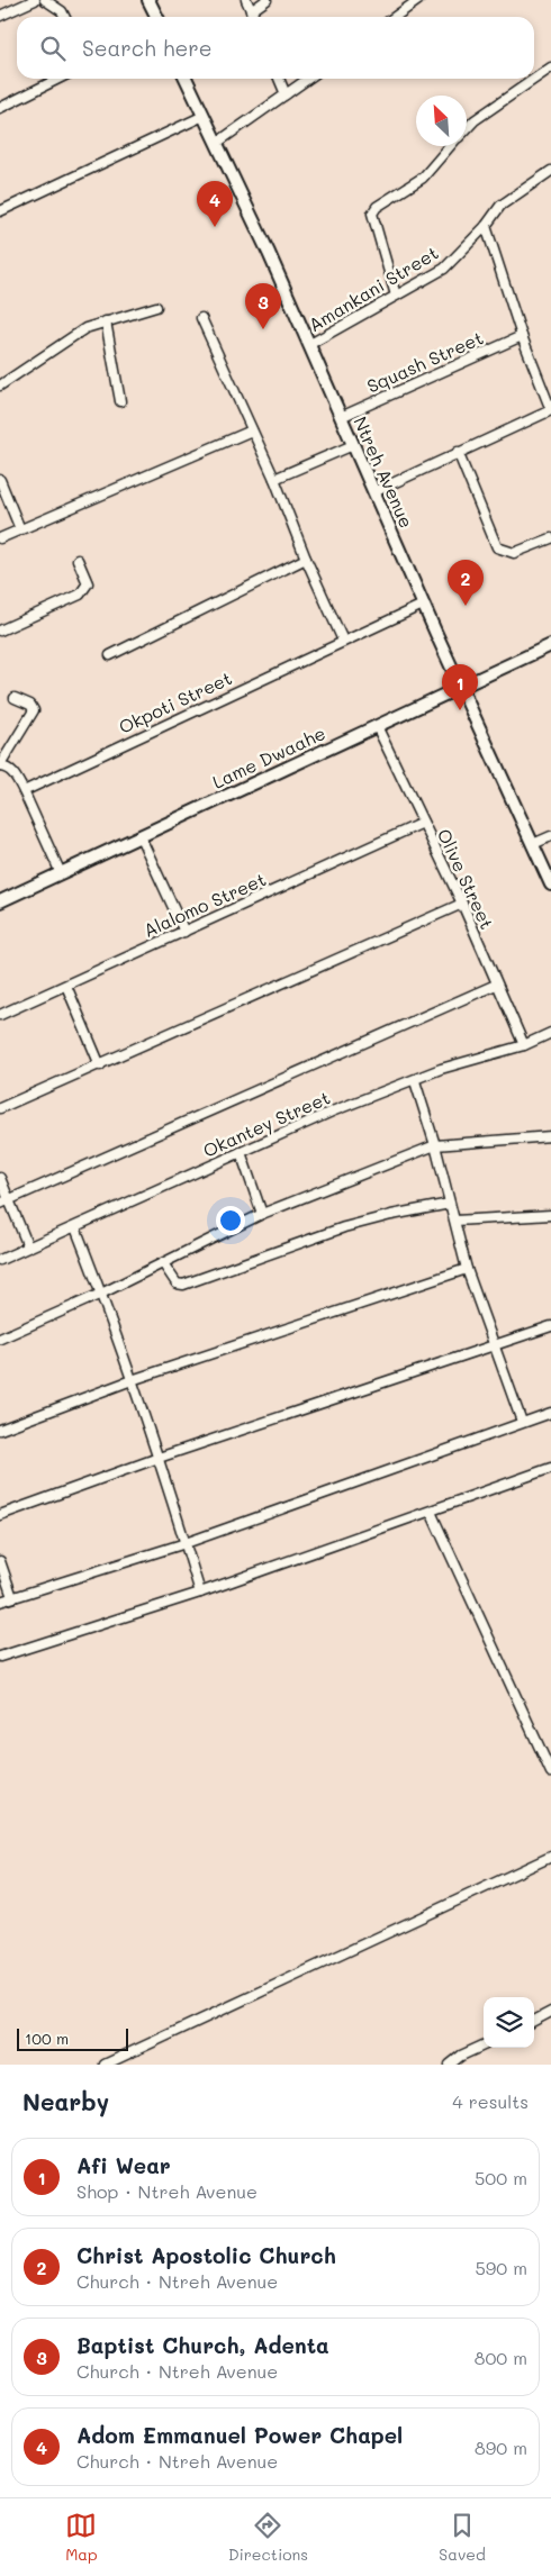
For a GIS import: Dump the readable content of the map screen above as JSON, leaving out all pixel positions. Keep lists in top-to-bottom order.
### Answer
{
  "streets": {
    "street": [
      "Amankani Street",
      "Squash Street",
      "Ntreh Avenue",
      "Okpoti Street",
      "Lame Dwaahe",
      "Olive Street",
      "Alalomo Street",
      "Okantey Street"
    ]
  },
  "crossings": [
    ["Amankani Street", "Ntreh Avenue"],
    ["Squash Street", "Ntreh Avenue"],
    ["Ntreh Avenue", "Okpoti Street"],
    ["Ntreh Avenue", "Lame Dwaahe"],
    ["Lame Dwaahe", "Olive Street"],
    ["Olive Street", "Alalomo Street"],
    ["Olive Street", "Okantey Street"]
  ],
  "scale_bar": "100 m",
  "north": "top left",
  "page": {
    "search": "Search here",
    "pins": [
      "4",
      "3",
      "2",
      "1"
    ],
    "scale": "100 m",
    "heading": ["Nearby", "4 results"],
    "list": [
      {
        "mark": "1",
        "name": "Afi Wear",
        "note": "Shop · Ntreh Avenue",
        "value": "500 m"
      },
      {
        "mark": "2",
        "name": "Christ Apostolic Church",
        "note": "Church · Ntreh Avenue",
        "value": "590 m"
      },
      {
        "mark": "3",
        "name": "Baptist Church, Adenta",
        "note": "Church · Ntreh Avenue",
        "value": "800 m"
      },
      {
        "mark": "4",
        "name": "Adom Emmanuel Power Chapel",
        "note": "Church · Ntreh Avenue",
        "value": "890 m"
      }
    ],
    "nav": ["Map", "Directions", "Saved"]
  }
}
